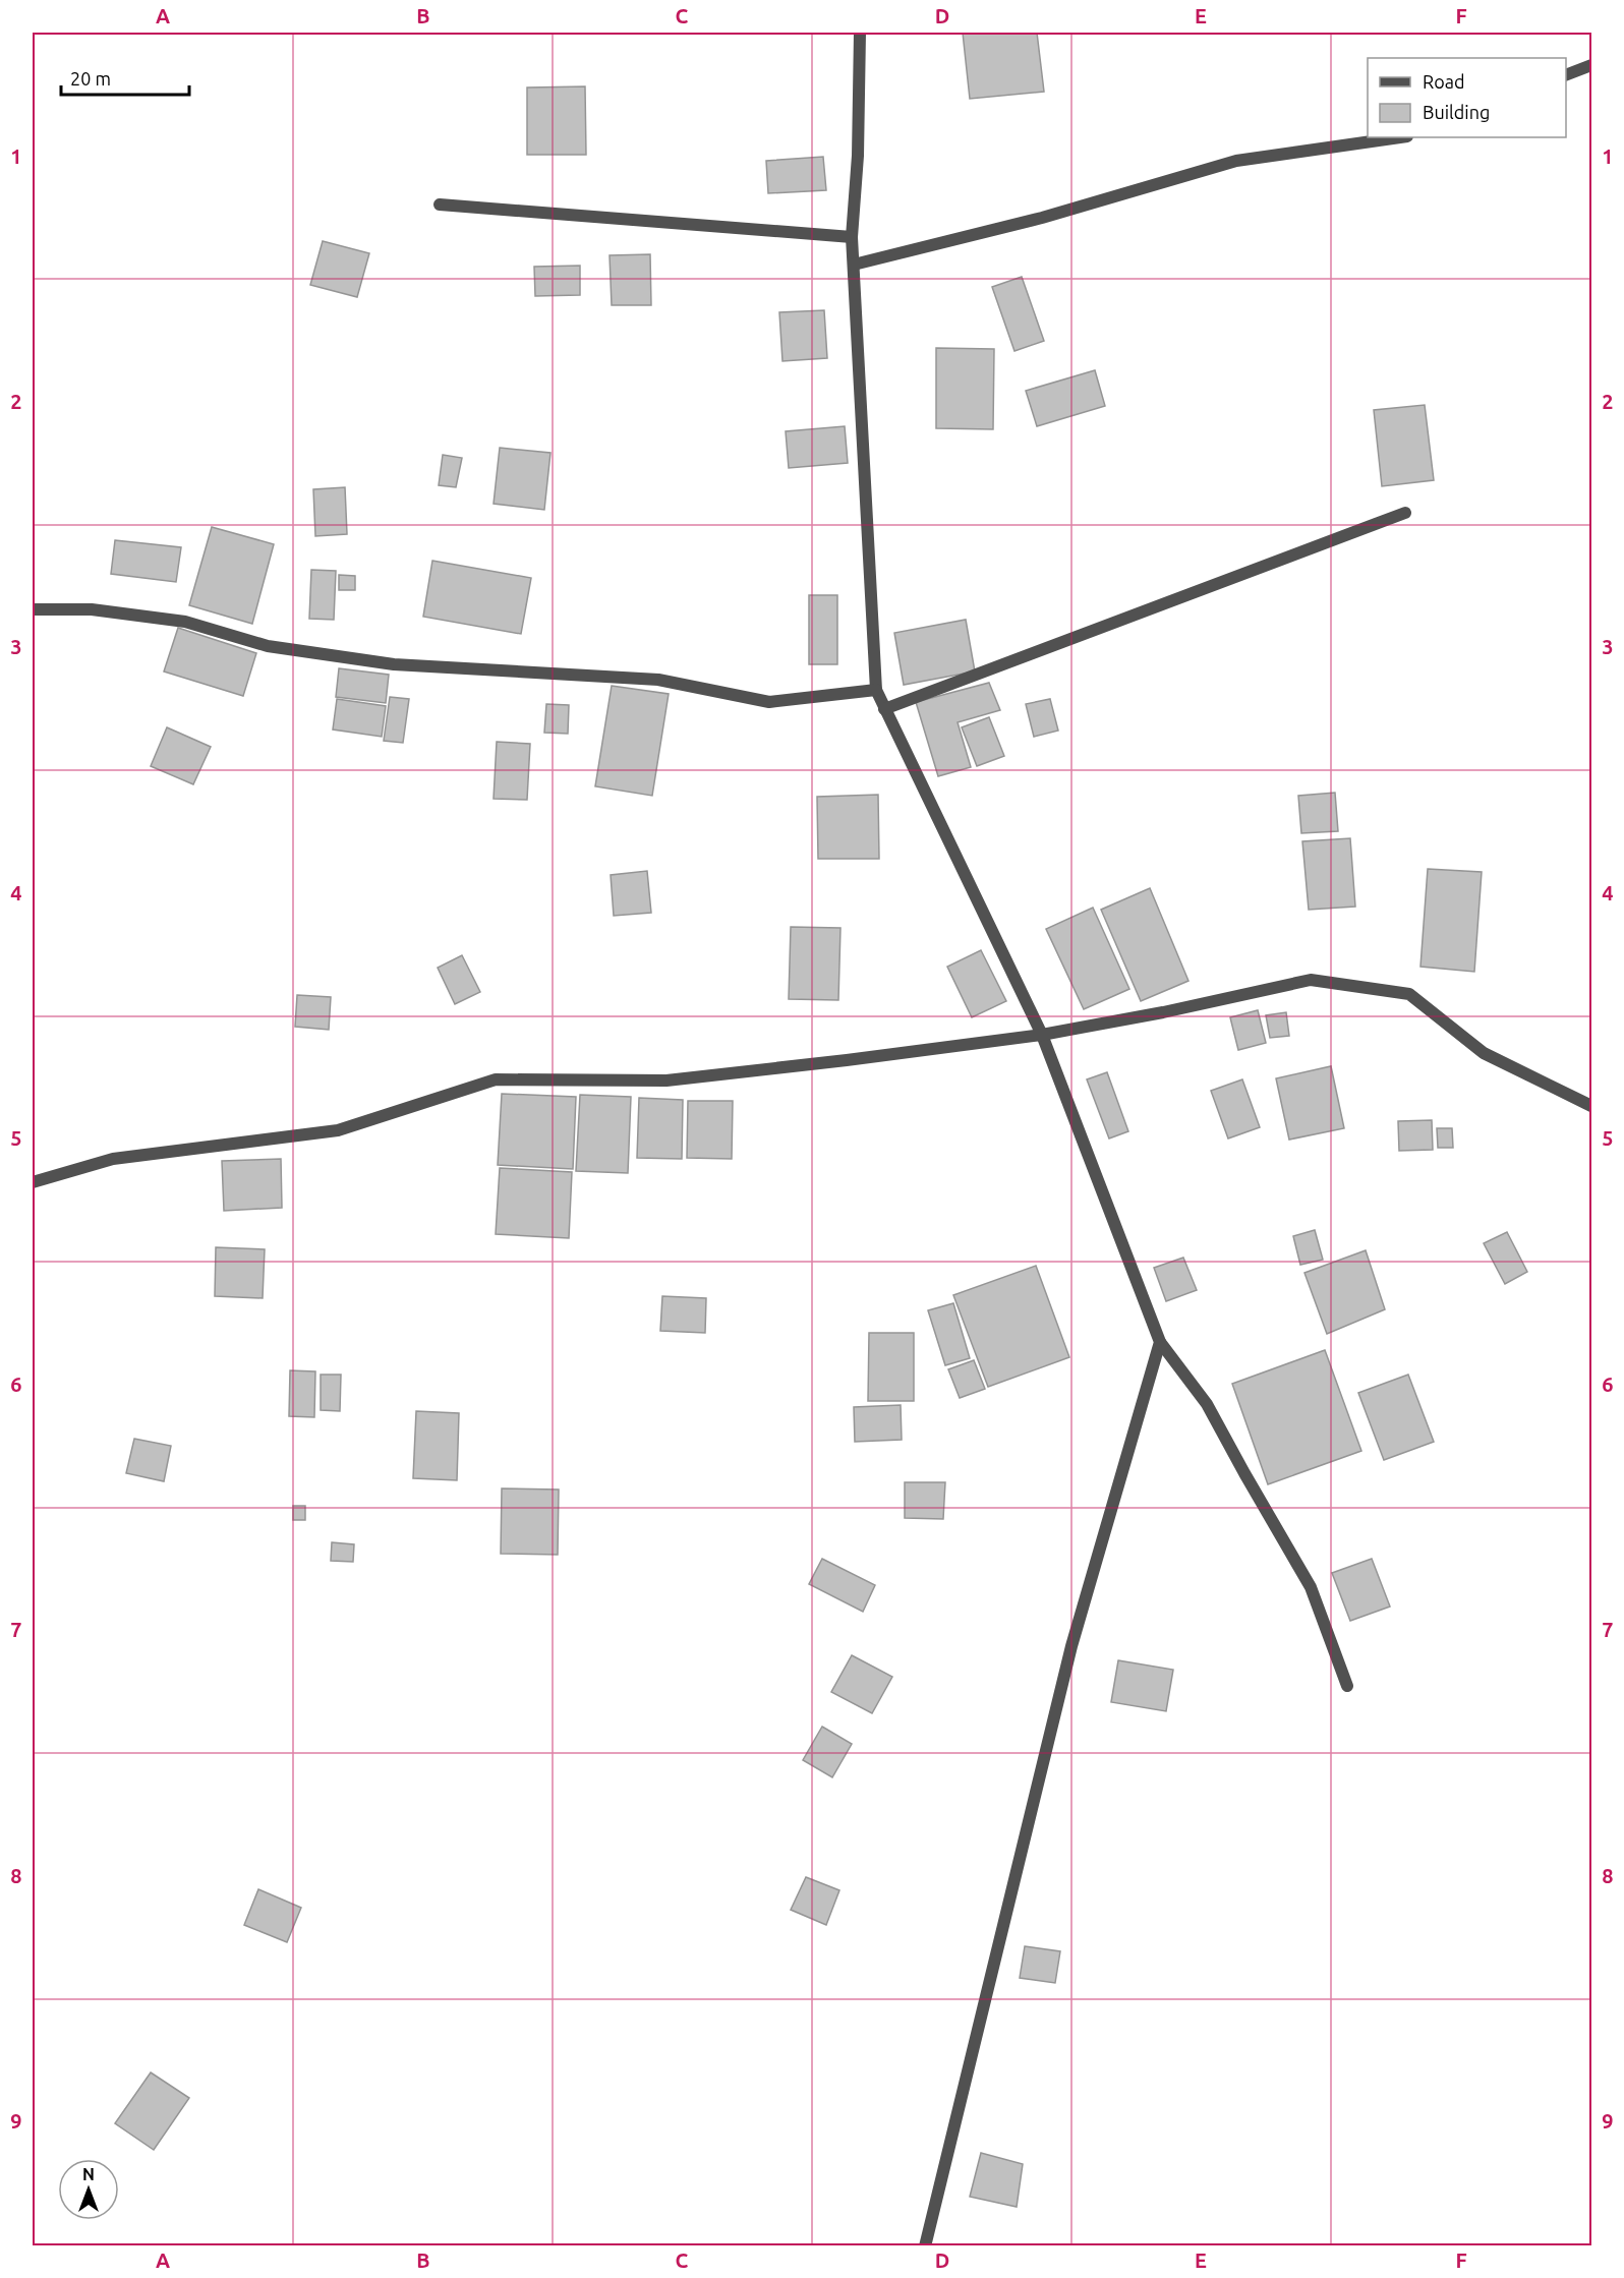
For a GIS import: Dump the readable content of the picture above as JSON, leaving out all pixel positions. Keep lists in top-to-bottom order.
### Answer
{
  "legend": ["Road", "Building"],
  "scale_bar": "20 m",
  "north": "top",
  "grid": {
    "columns": [
      "A",
      "B",
      "C",
      "D",
      "E",
      "F"
    ],
    "rows": [
      "1",
      "2",
      "3",
      "4",
      "5",
      "6",
      "7",
      "8",
      "9"
    ]
  }
}
